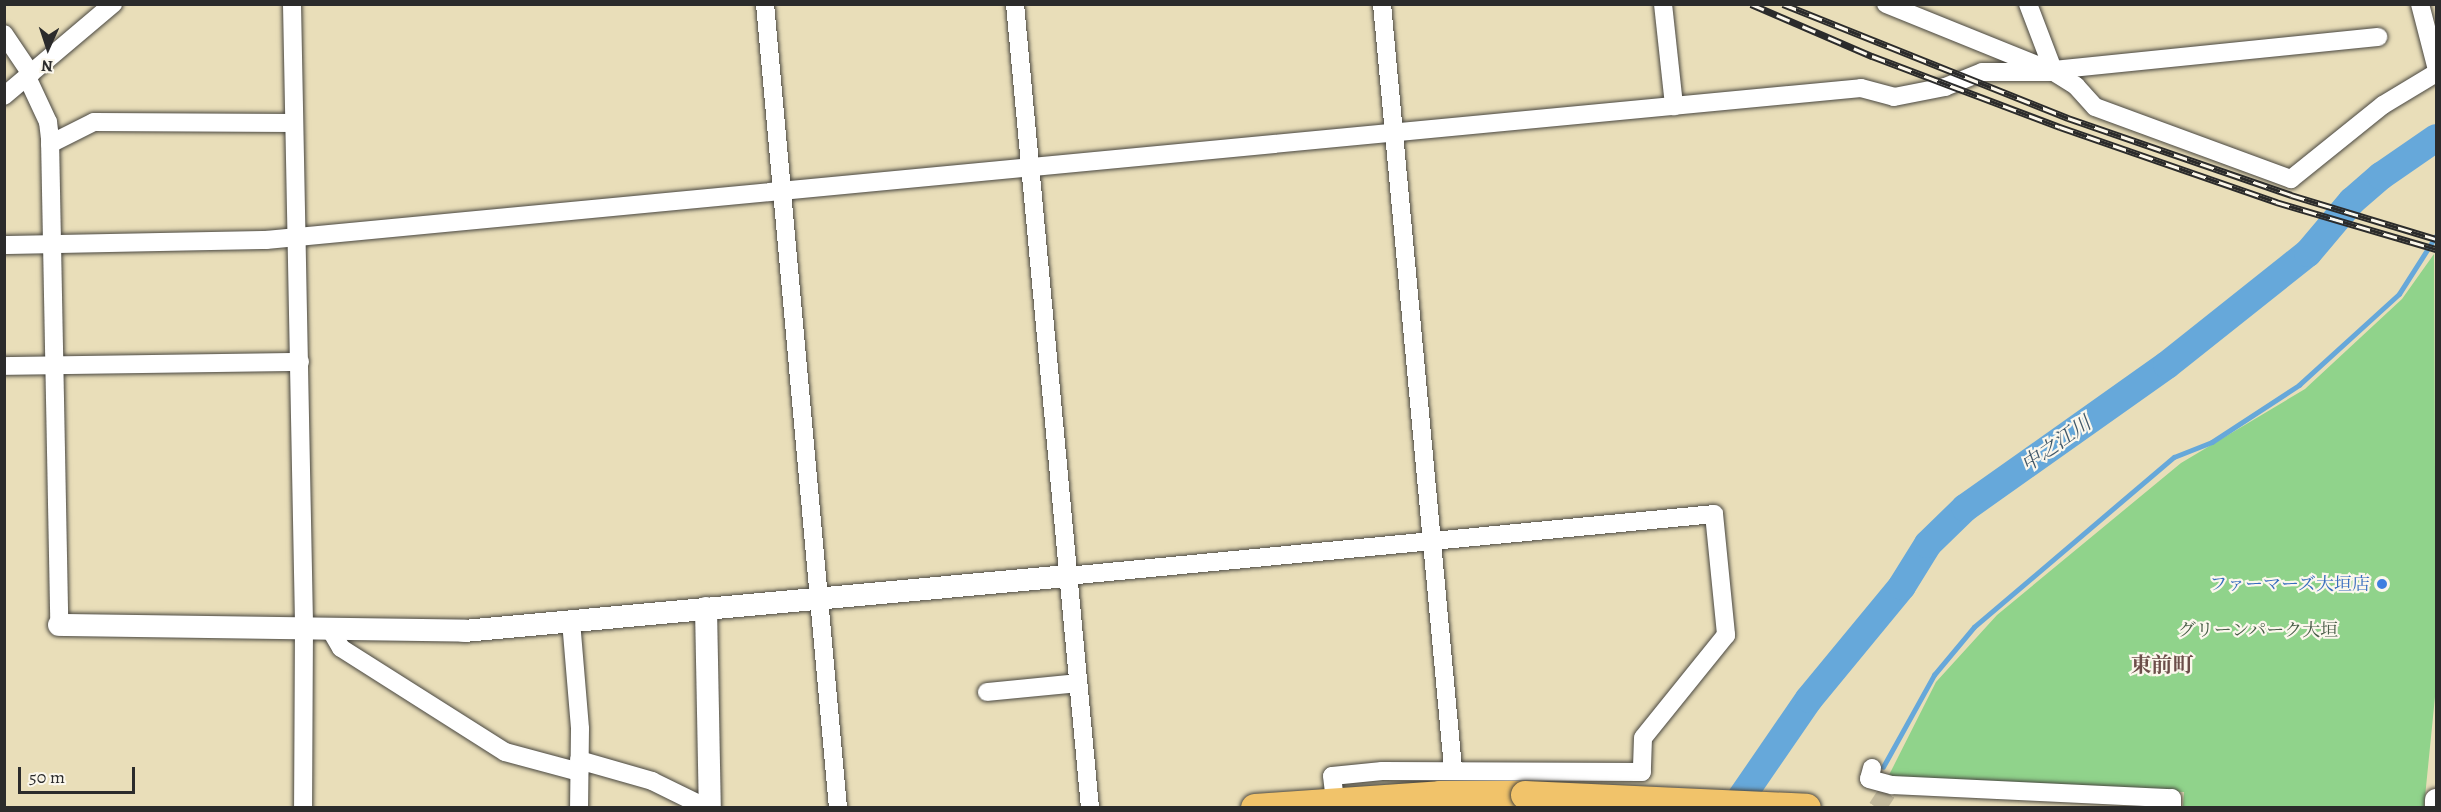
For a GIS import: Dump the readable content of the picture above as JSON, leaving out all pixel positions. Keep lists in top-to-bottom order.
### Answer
{
  "districts": ["東前町"],
  "water": ["中之江川"],
  "parks": ["グリーンパーク大垣"],
  "places": ["ファーマーズ大垣店"],
  "scale_bar": "50 m",
  "north": "bottom"
}
